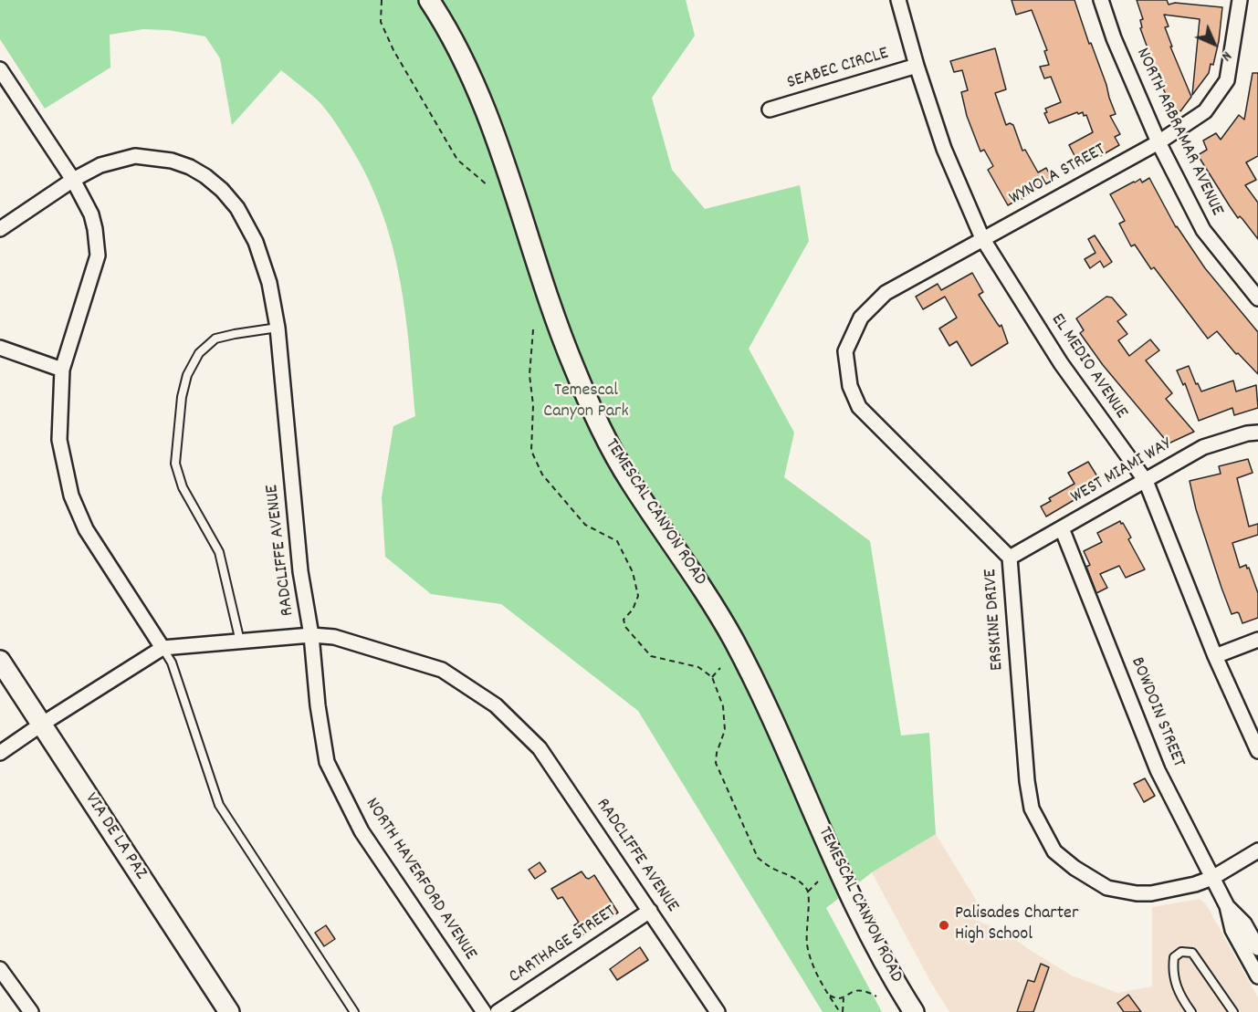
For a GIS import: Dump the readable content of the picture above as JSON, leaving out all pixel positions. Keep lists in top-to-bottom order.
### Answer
{
  "streets": {
    "main road": ["TEMESCAL CANYON ROAD", "VIA DE LA PAZ"],
    "street": [
      "SEABEC CIRCLE",
      "NORTH ARBRAMAR AVENUE",
      "WYNOLA STREET",
      "EL MEDIO AVENUE",
      "WEST MIAMI WAY",
      "RADCLIFFE AVENUE",
      "ERSKINE DRIVE",
      "BOWDOIN STREET",
      "NORTH HAVERFORD AVENUE",
      "CARTHAGE STREET"
    ]
  },
  "crossings": [
    ["SEABEC CIRCLE", "EL MEDIO AVENUE"],
    ["NORTH ARBRAMAR AVENUE", "WYNOLA STREET"],
    ["WYNOLA STREET", "EL MEDIO AVENUE"],
    ["WYNOLA STREET", "ERSKINE DRIVE"],
    ["EL MEDIO AVENUE", "WEST MIAMI WAY"],
    ["WEST MIAMI WAY", "ERSKINE DRIVE"],
    ["WEST MIAMI WAY", "BOWDOIN STREET"],
    ["RADCLIFFE AVENUE", "NORTH HAVERFORD AVENUE"],
    ["RADCLIFFE AVENUE", "CARTHAGE STREET"],
    ["ERSKINE DRIVE", "BOWDOIN STREET"]
  ],
  "parks": ["Temescal Canyon Park"],
  "places": ["Palisades Charter High School"],
  "north": "bottom right"
}
